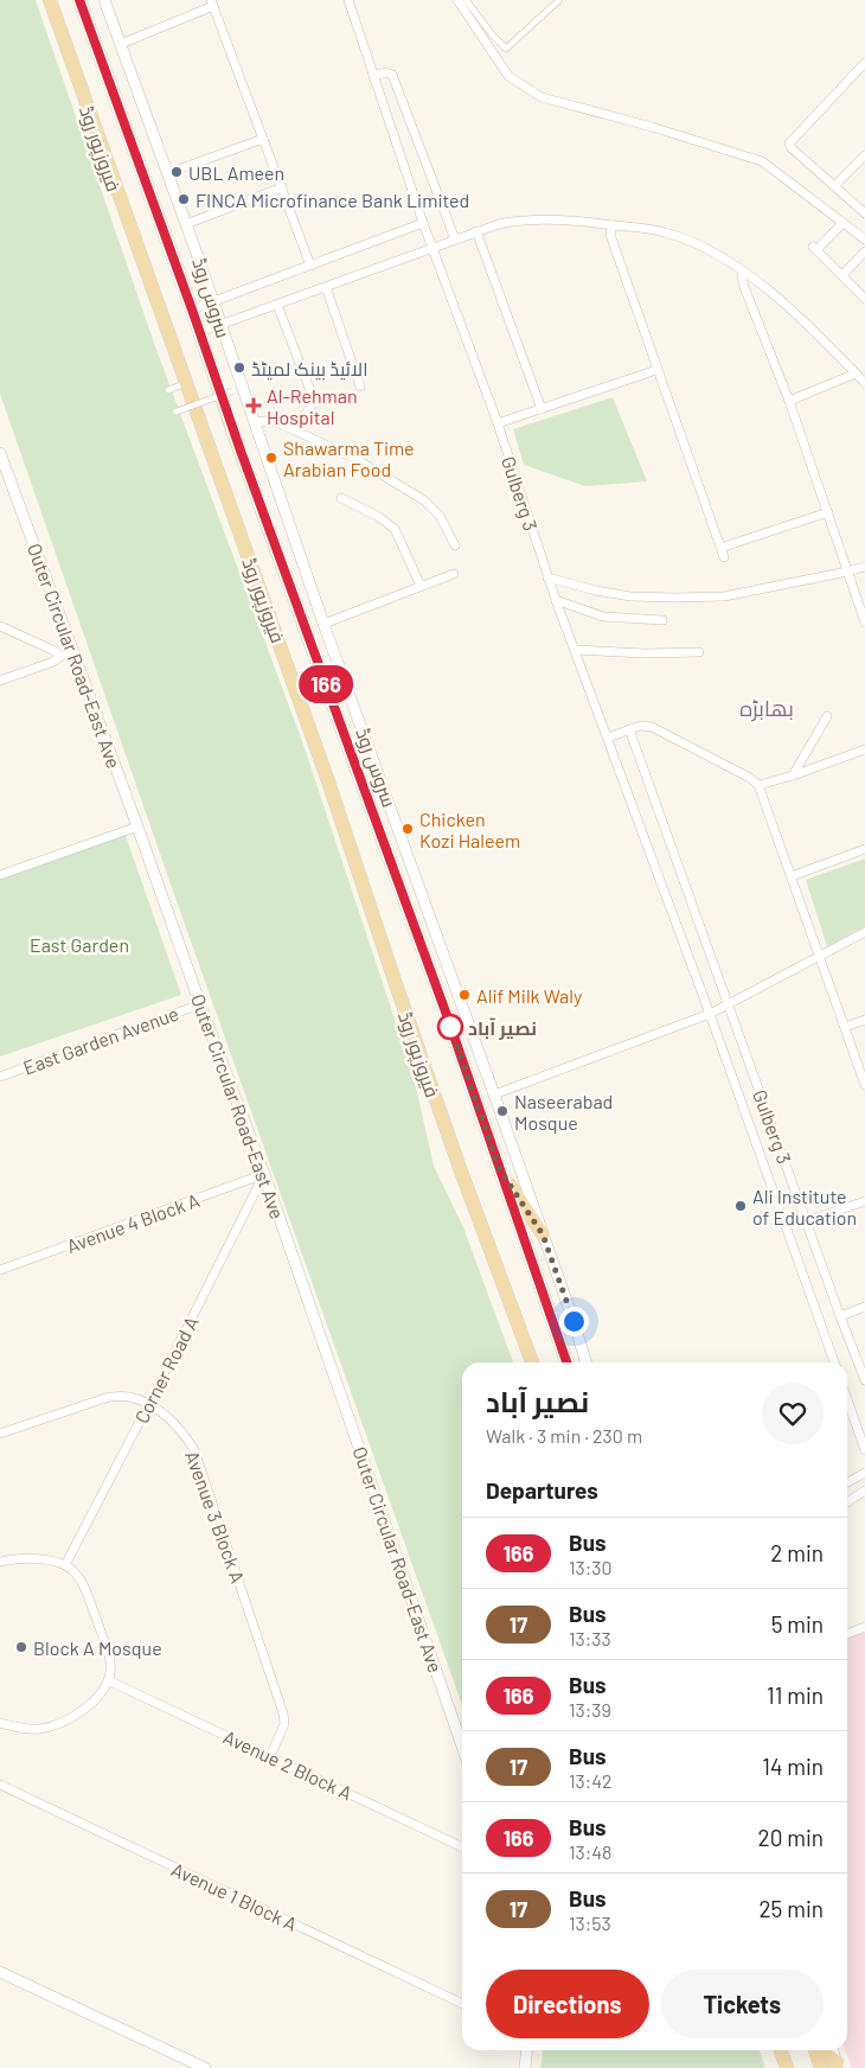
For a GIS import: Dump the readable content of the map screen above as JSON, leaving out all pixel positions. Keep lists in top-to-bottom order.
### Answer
{
  "streets": {
    "main road": ["فیروزپور روڈ"],
    "street": [
      "سروس روڈ",
      "Gulberg 3",
      "Outer Circular Road-East Ave",
      "East Garden Avenue",
      "Avenue 4 Block A",
      "Corner Road A",
      "Avenue 3 Block A",
      "Avenue 2 Block A",
      "Avenue 1 Block A"
    ]
  },
  "crossings": [
    ["Outer Circular Road-East Ave", "East Garden Avenue"],
    ["Outer Circular Road-East Ave", "Avenue 4 Block A"],
    ["Outer Circular Road-East Ave", "Corner Road A"],
    ["Avenue 4 Block A", "Corner Road A"],
    ["Corner Road A", "Avenue 3 Block A"],
    ["Avenue 3 Block A", "Avenue 2 Block A"]
  ],
  "districts": ["بھابڑہ"],
  "parks": ["East Garden"],
  "places": {
    "other": [
      "UBL Ameen",
      "FINCA Microfinance Bank Limited",
      "الائیڈ بینک لمیٹڈ",
      "Shawarma Time Arabian Food",
      "Chicken Kozi Haleem",
      "Alif Milk Waly",
      "نصیر آباد",
      "Naseerabad Mosque",
      "Ali Institute of Education",
      "Block A Mosque"
    ],
    "health": ["Al-Rehman Hospital"]
  },
  "lines": ["bus line 166"],
  "page": {
    "on_map": "166",
    "heading": [
      ["نصیر آباد", "Walk · 3 min · 230 m"],
      "Departures"
    ],
    "list": [
      {
        "mark": "166",
        "name": "Bus",
        "note": "13:30",
        "value": "2 min"
      },
      {
        "mark": "17",
        "name": "Bus",
        "note": "13:33",
        "value": "5 min"
      },
      {
        "mark": "166",
        "name": "Bus",
        "note": "13:39",
        "value": "11 min"
      },
      {
        "mark": "17",
        "name": "Bus",
        "note": "13:42",
        "value": "14 min"
      },
      {
        "mark": "166",
        "name": "Bus",
        "note": "13:48",
        "value": "20 min"
      },
      {
        "mark": "17",
        "name": "Bus",
        "note": "13:53",
        "value": "25 min"
      }
    ],
    "buttons": ["Directions", "Tickets"]
  }
}
